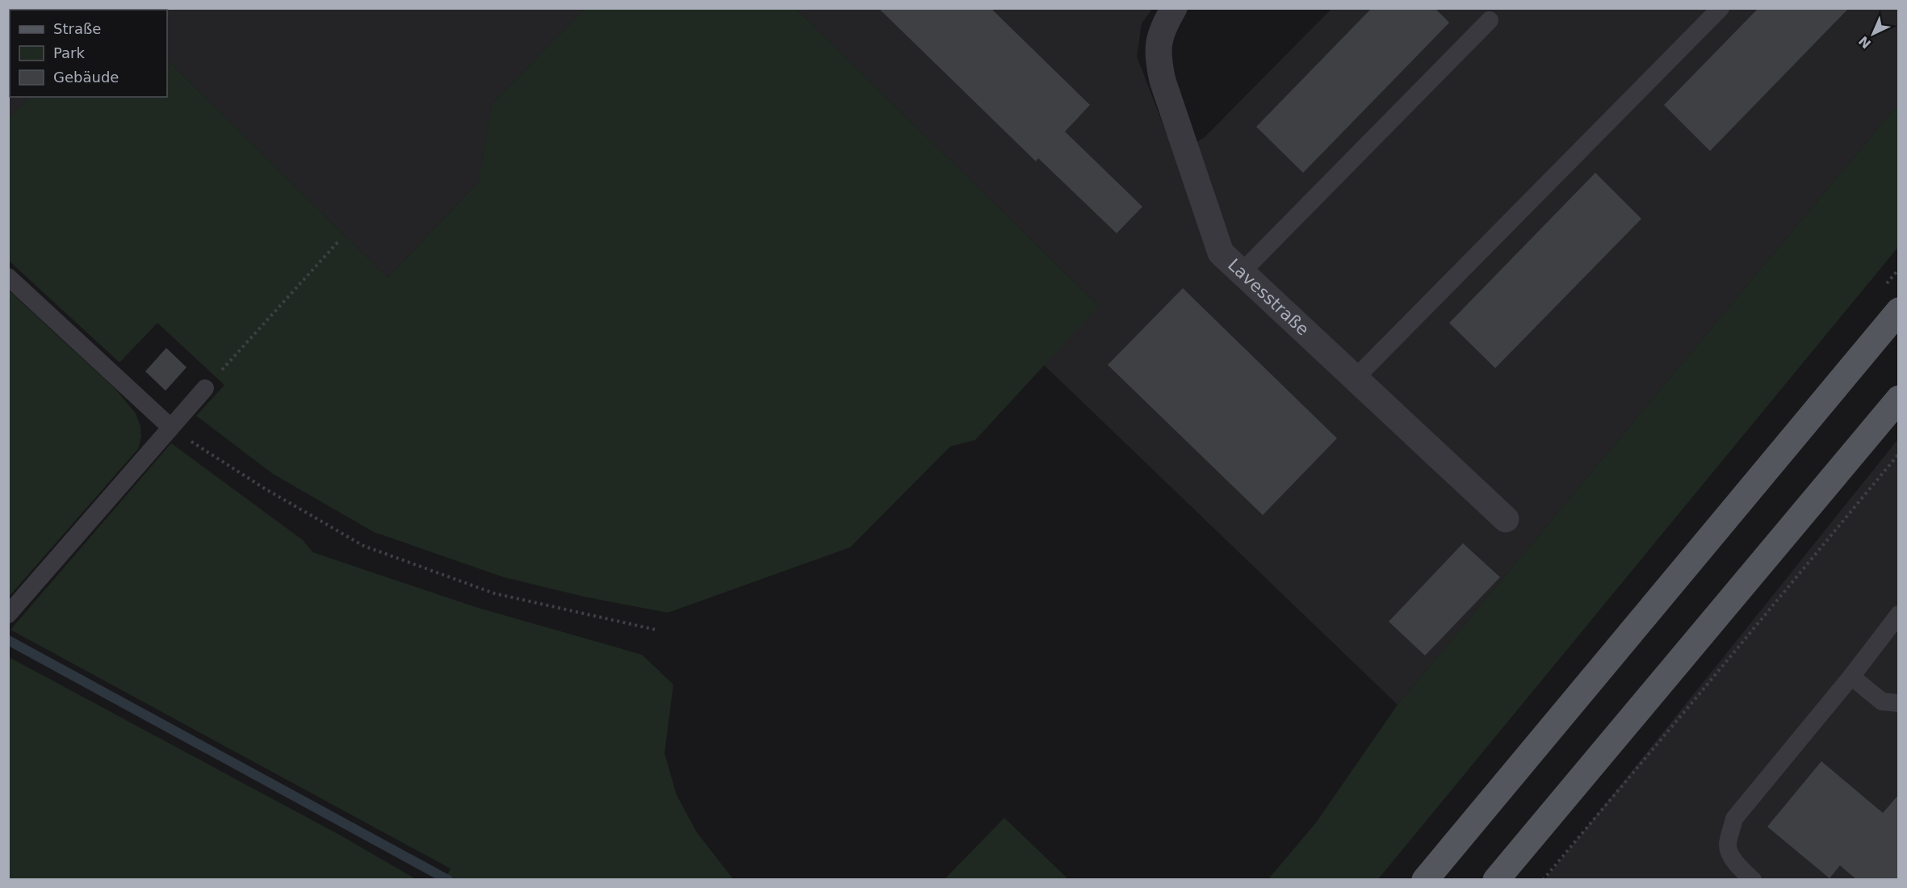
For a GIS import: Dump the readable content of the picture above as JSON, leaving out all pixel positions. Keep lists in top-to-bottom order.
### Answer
{
  "streets": {
    "street": ["Lavesstraße"]
  },
  "legend": ["Straße", "Park", "Gebäude"],
  "north": "bottom left"
}
